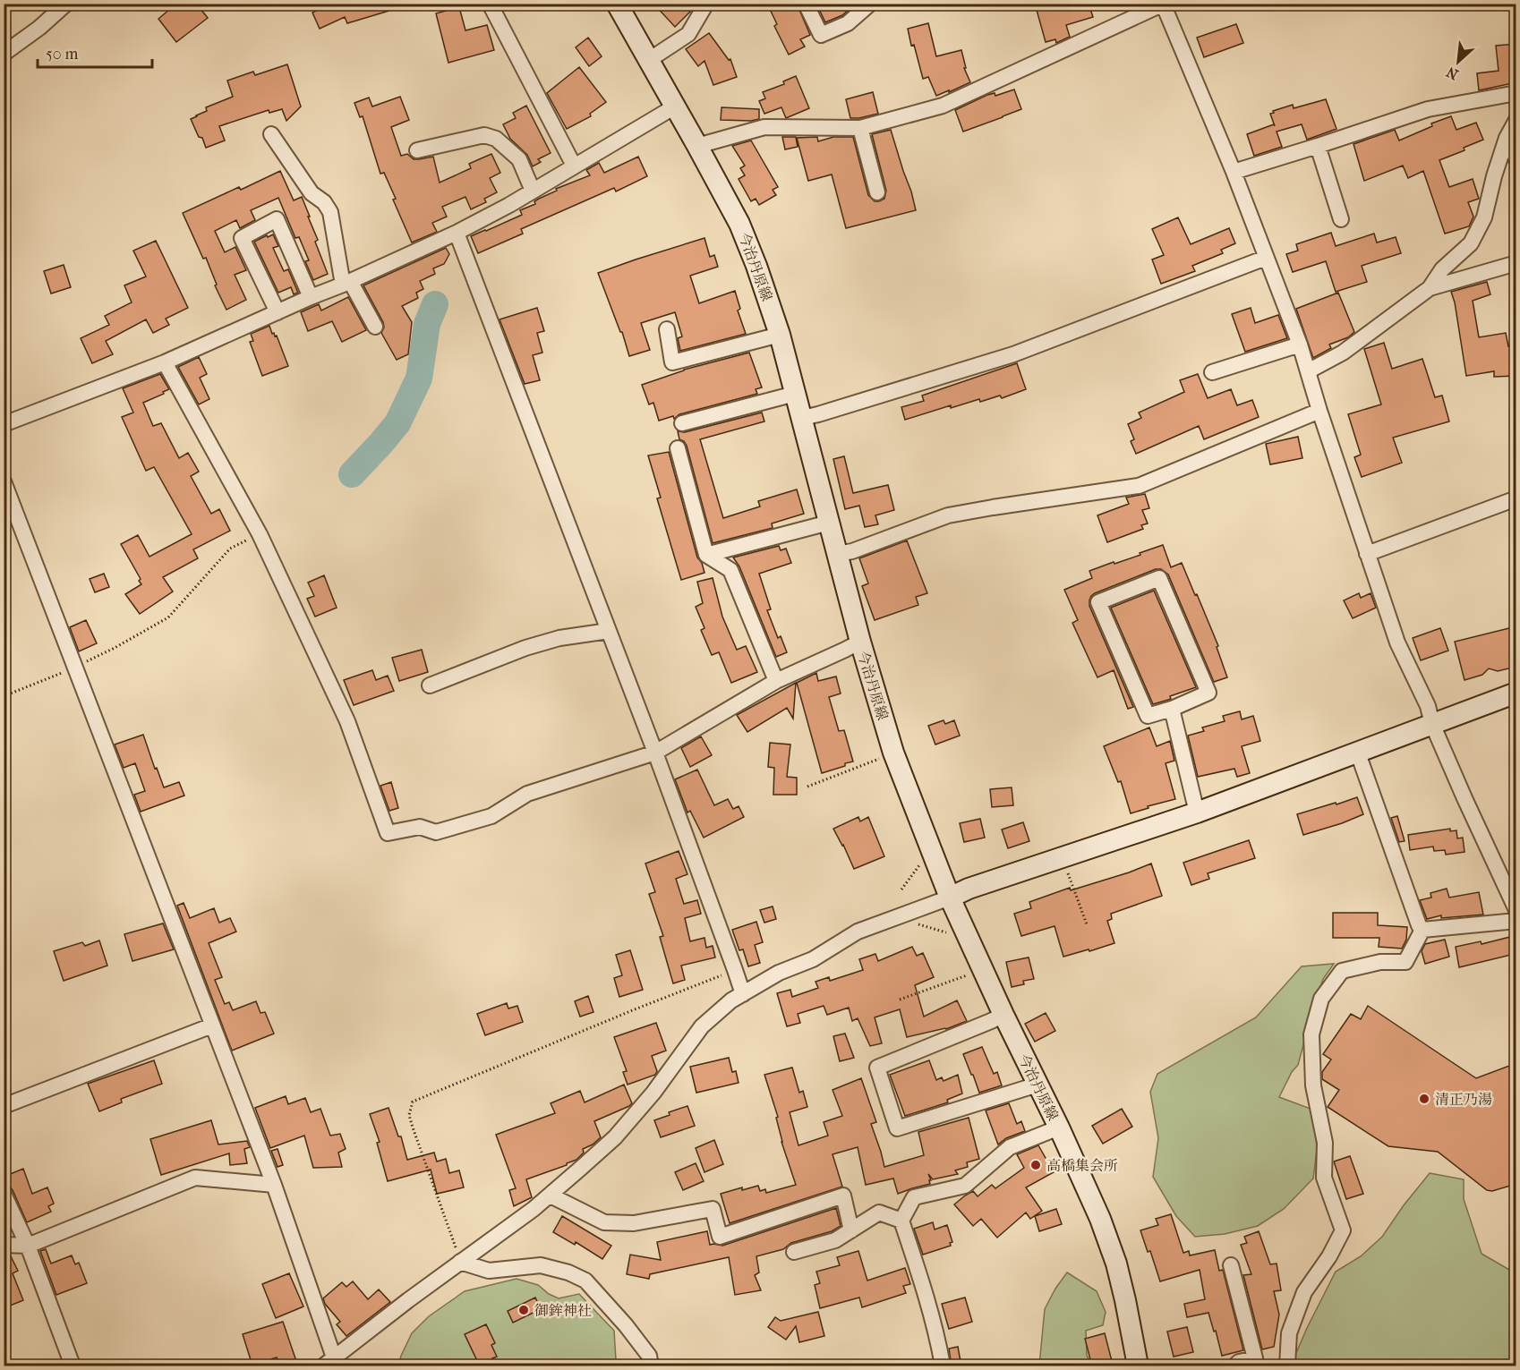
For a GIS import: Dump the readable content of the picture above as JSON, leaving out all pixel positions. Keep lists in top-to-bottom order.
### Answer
{
  "streets": {
    "main road": ["今治丹原線"]
  },
  "places": ["清正乃湯", "高橋集会所", "御鉾神社"],
  "scale_bar": "50 m",
  "north": "bottom left"
}
